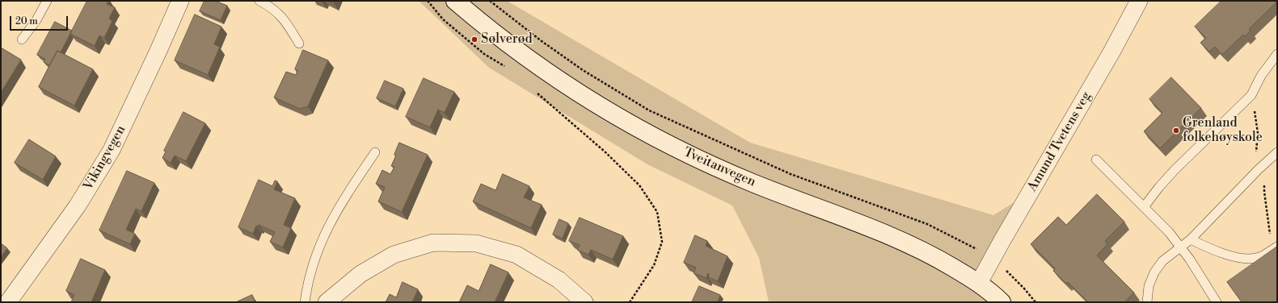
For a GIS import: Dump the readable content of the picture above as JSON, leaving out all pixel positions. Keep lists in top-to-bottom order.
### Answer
{
  "streets": {
    "main road": ["Tveitanvegen"],
    "street": ["Amund Tvetens veg", "Vikingvegen"]
  },
  "crossings": [
    ["Amund Tvetens veg", "Tveitanvegen"]
  ],
  "places": ["Sølverød", "Grenland folkehøyskole"],
  "scale_bar": "20 m"
}
